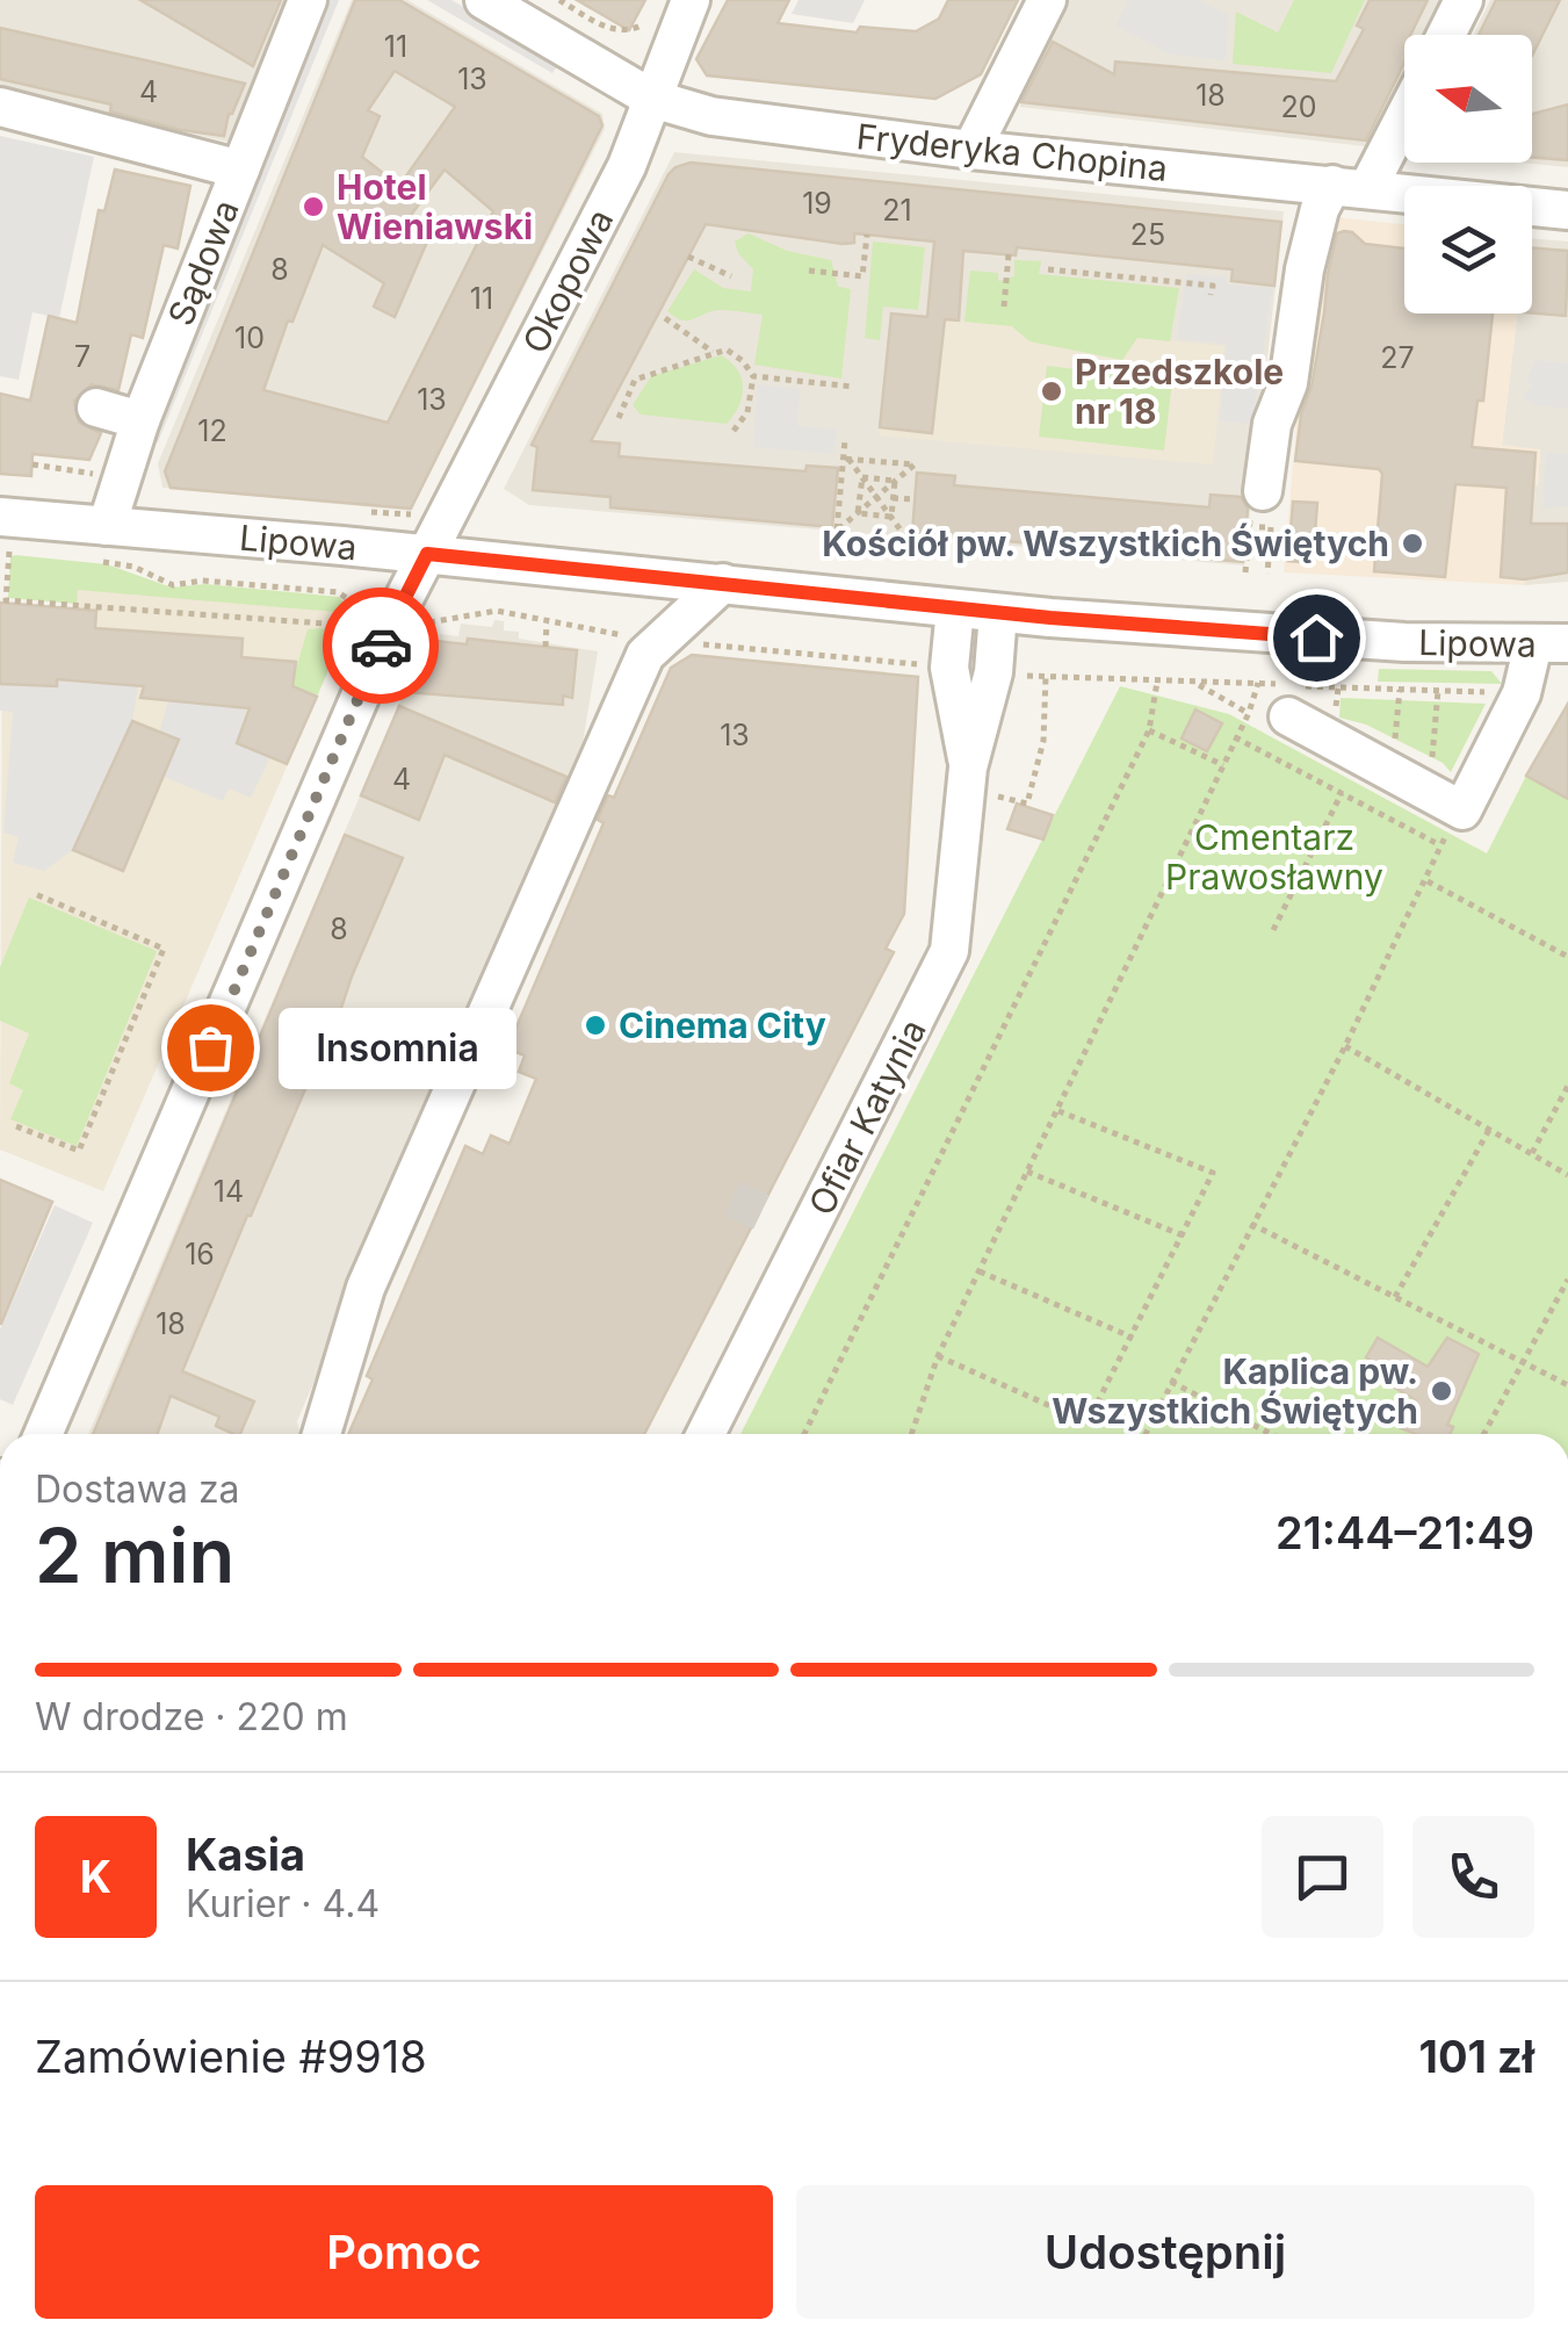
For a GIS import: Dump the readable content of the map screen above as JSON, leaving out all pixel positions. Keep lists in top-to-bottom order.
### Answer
{
  "streets": {
    "street": [
      "Fryderyka Chopina",
      "Sądowa",
      "Okopowa",
      "Lipowa",
      "Ofiar Katynia"
    ]
  },
  "crossings": [
    ["Fryderyka Chopina", "Okopowa"],
    ["Sądowa", "Lipowa"],
    ["Okopowa", "Lipowa"],
    ["Lipowa", "Ofiar Katynia"]
  ],
  "parks": ["Cmentarz Prawosławny"],
  "places": [
    "Hotel Wieniawski",
    "Przedszkole nr 18",
    "Kościół pw. Wszystkich Świętych",
    "Cinema City",
    "Insomnia",
    "Kaplica pw. Wszystkich Świętych"
  ],
  "house_numbers": [
    "11",
    "13",
    "4",
    "18",
    "20",
    "19",
    "21",
    "25",
    "8",
    "11",
    "10",
    "7",
    "27",
    "13",
    "12",
    "13",
    "4",
    "8",
    "14",
    "16",
    "18"
  ],
  "north": "left",
  "page": {
    "bubble": "Insomnia",
    "heading": ["2 min", "Dostawa za", "21:44–21:49"],
    "panel": [
      "Kasia",
      "Kurier · 4.4",
      "Zamówienie #9918",
      "101 zł"
    ],
    "bar": "W drodze · 220 m",
    "round": "K",
    "buttons": ["Pomoc", "Udostępnij"]
  }
}
